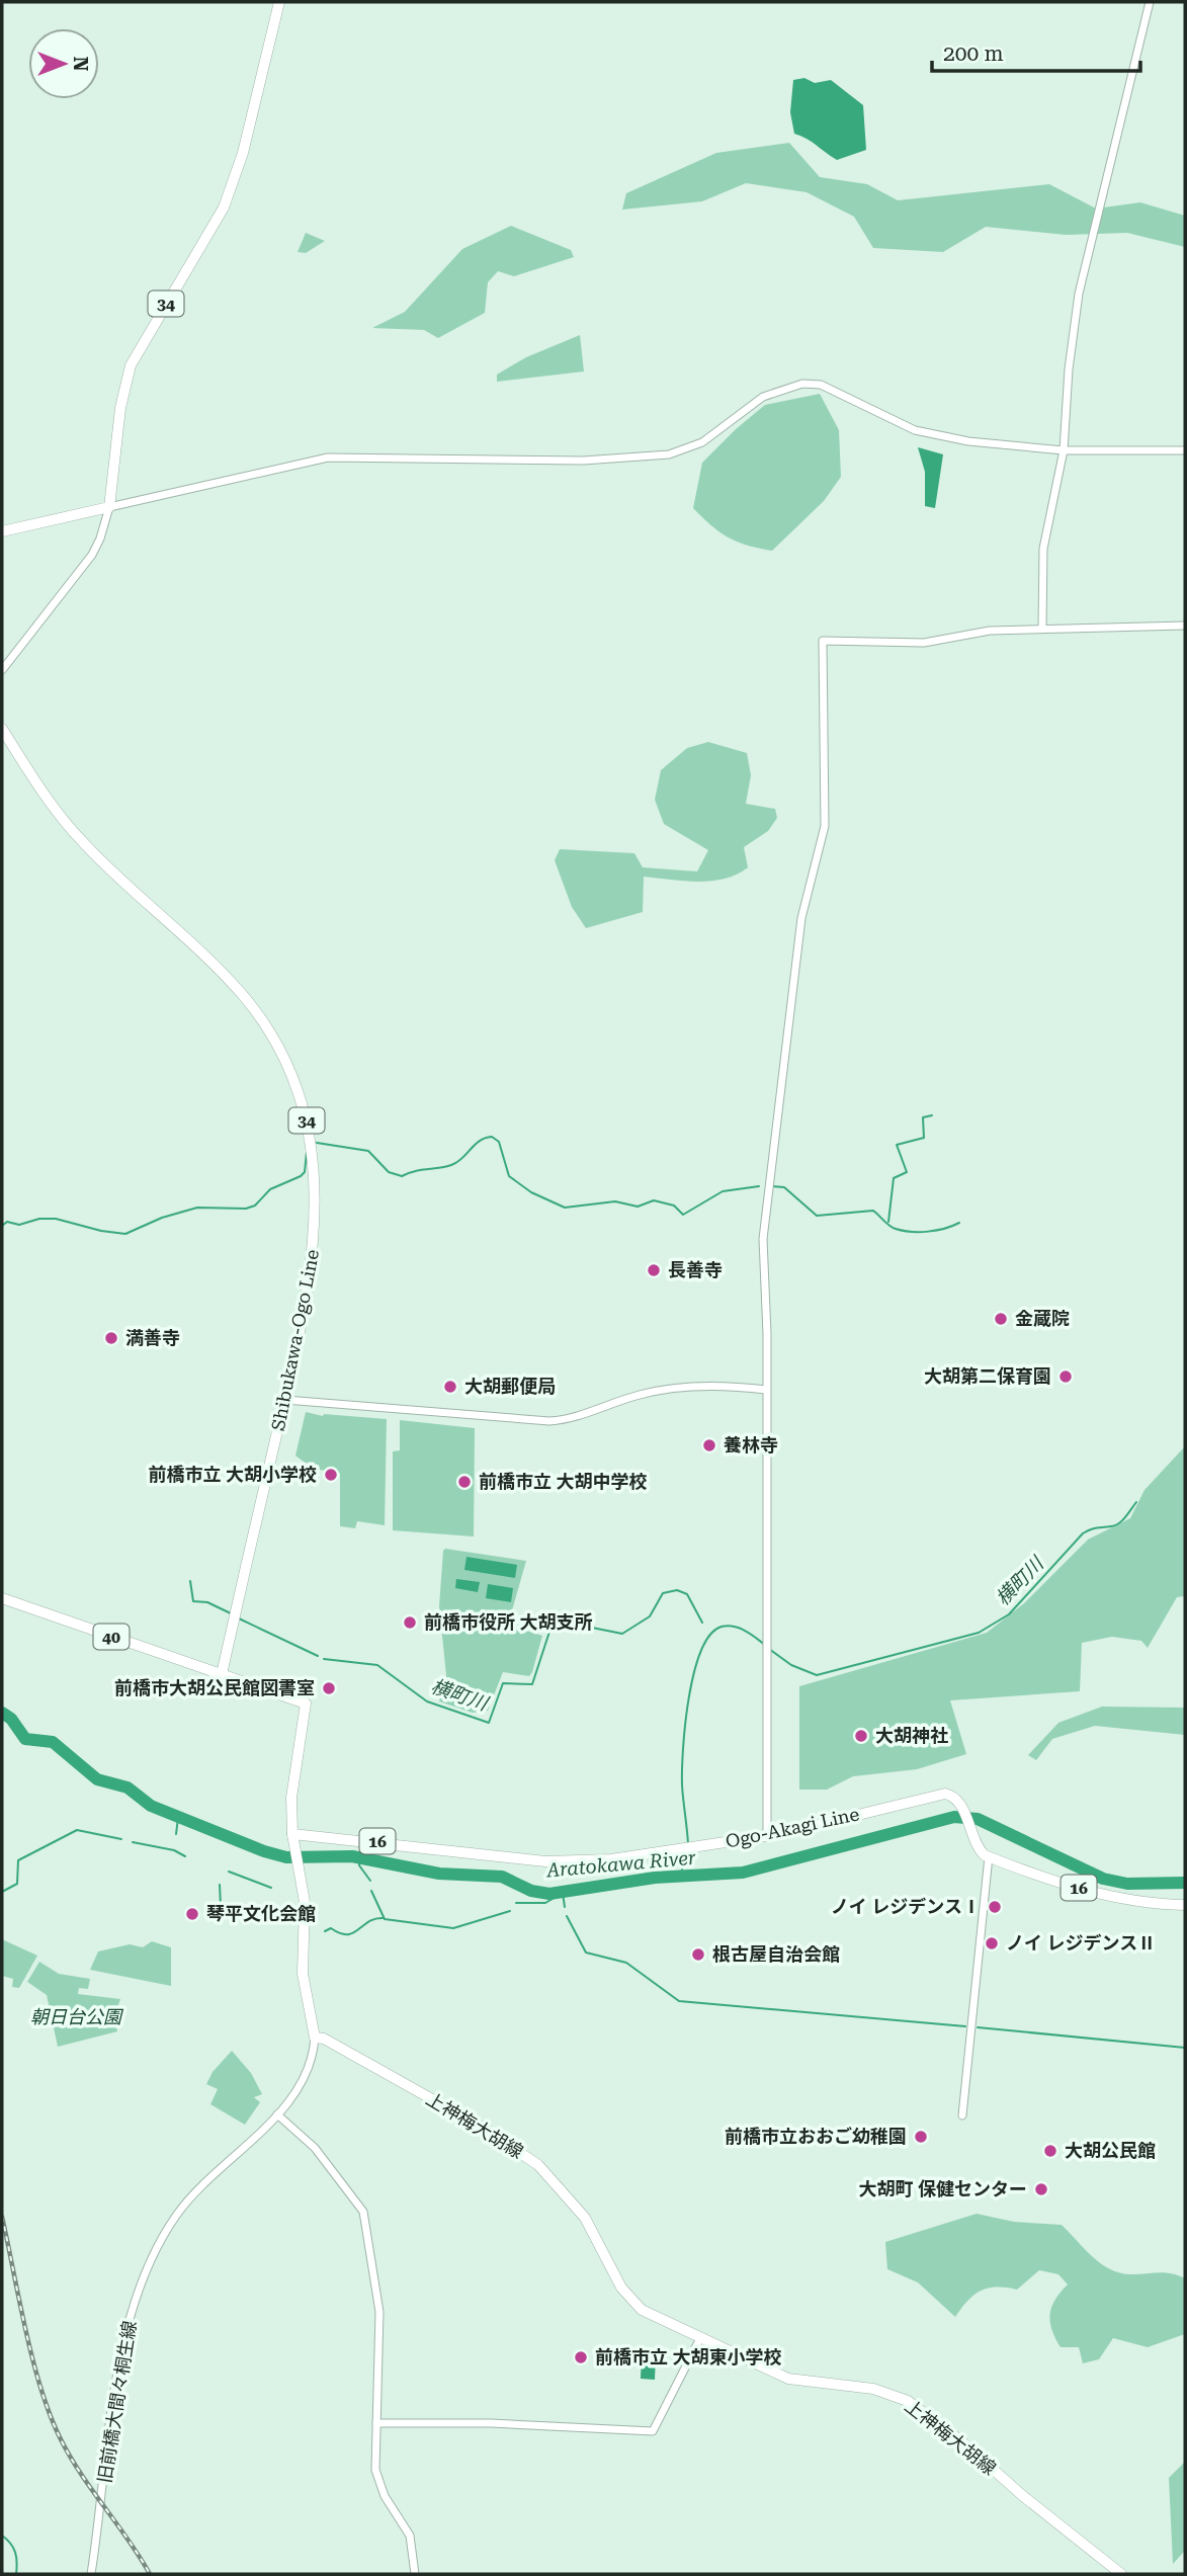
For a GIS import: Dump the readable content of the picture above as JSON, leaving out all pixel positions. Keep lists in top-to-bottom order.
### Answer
{
  "streets": {
    "main road": [
      "34",
      "Shibukawa-Ogo Line",
      "40",
      "Ogo-Akagi Line",
      "16",
      "上神梅大胡線"
    ],
    "street": ["旧前橋大間々桐生線"]
  },
  "crossings": [
    ["Shibukawa-Ogo Line", "40"],
    ["Ogo-Akagi Line", "16"],
    ["上神梅大胡線", "旧前橋大間々桐生線"]
  ],
  "water": ["横町川", "Aratokawa River"],
  "parks": ["朝日台公園"],
  "places": [
    "長善寺",
    "金蔵院",
    "満善寺",
    "大胡第二保育園",
    "大胡郵便局",
    "養林寺",
    "前橋市立 大胡小学校",
    "前橋市立 大胡中学校",
    "前橋市役所 大胡支所",
    "前橋市大胡公民館図書室",
    "大胡神社",
    "ノイ レジデンスⅠ",
    "琴平文化会館",
    "ノイ レジデンスⅡ",
    "根古屋自治会館",
    "前橋市立おおご幼稚園",
    "大胡公民館",
    "大胡町 保健センター",
    "前橋市立 大胡東小学校"
  ],
  "scale_bar": "200 m",
  "north": "right"
}
